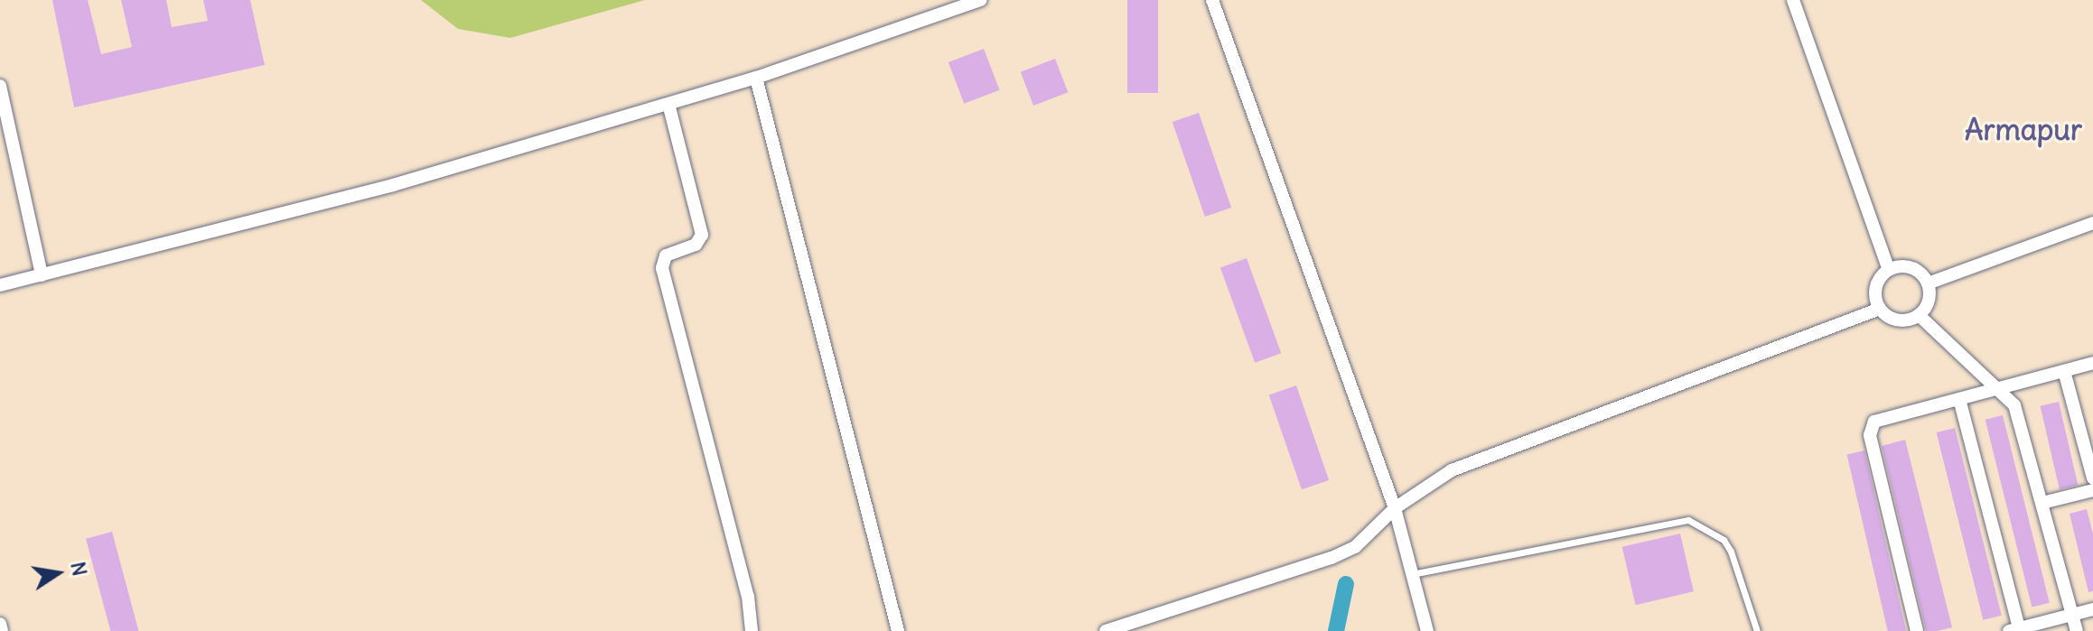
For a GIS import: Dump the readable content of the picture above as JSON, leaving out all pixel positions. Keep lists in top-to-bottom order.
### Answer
{
  "districts": ["Armapur"],
  "north": "right"
}
